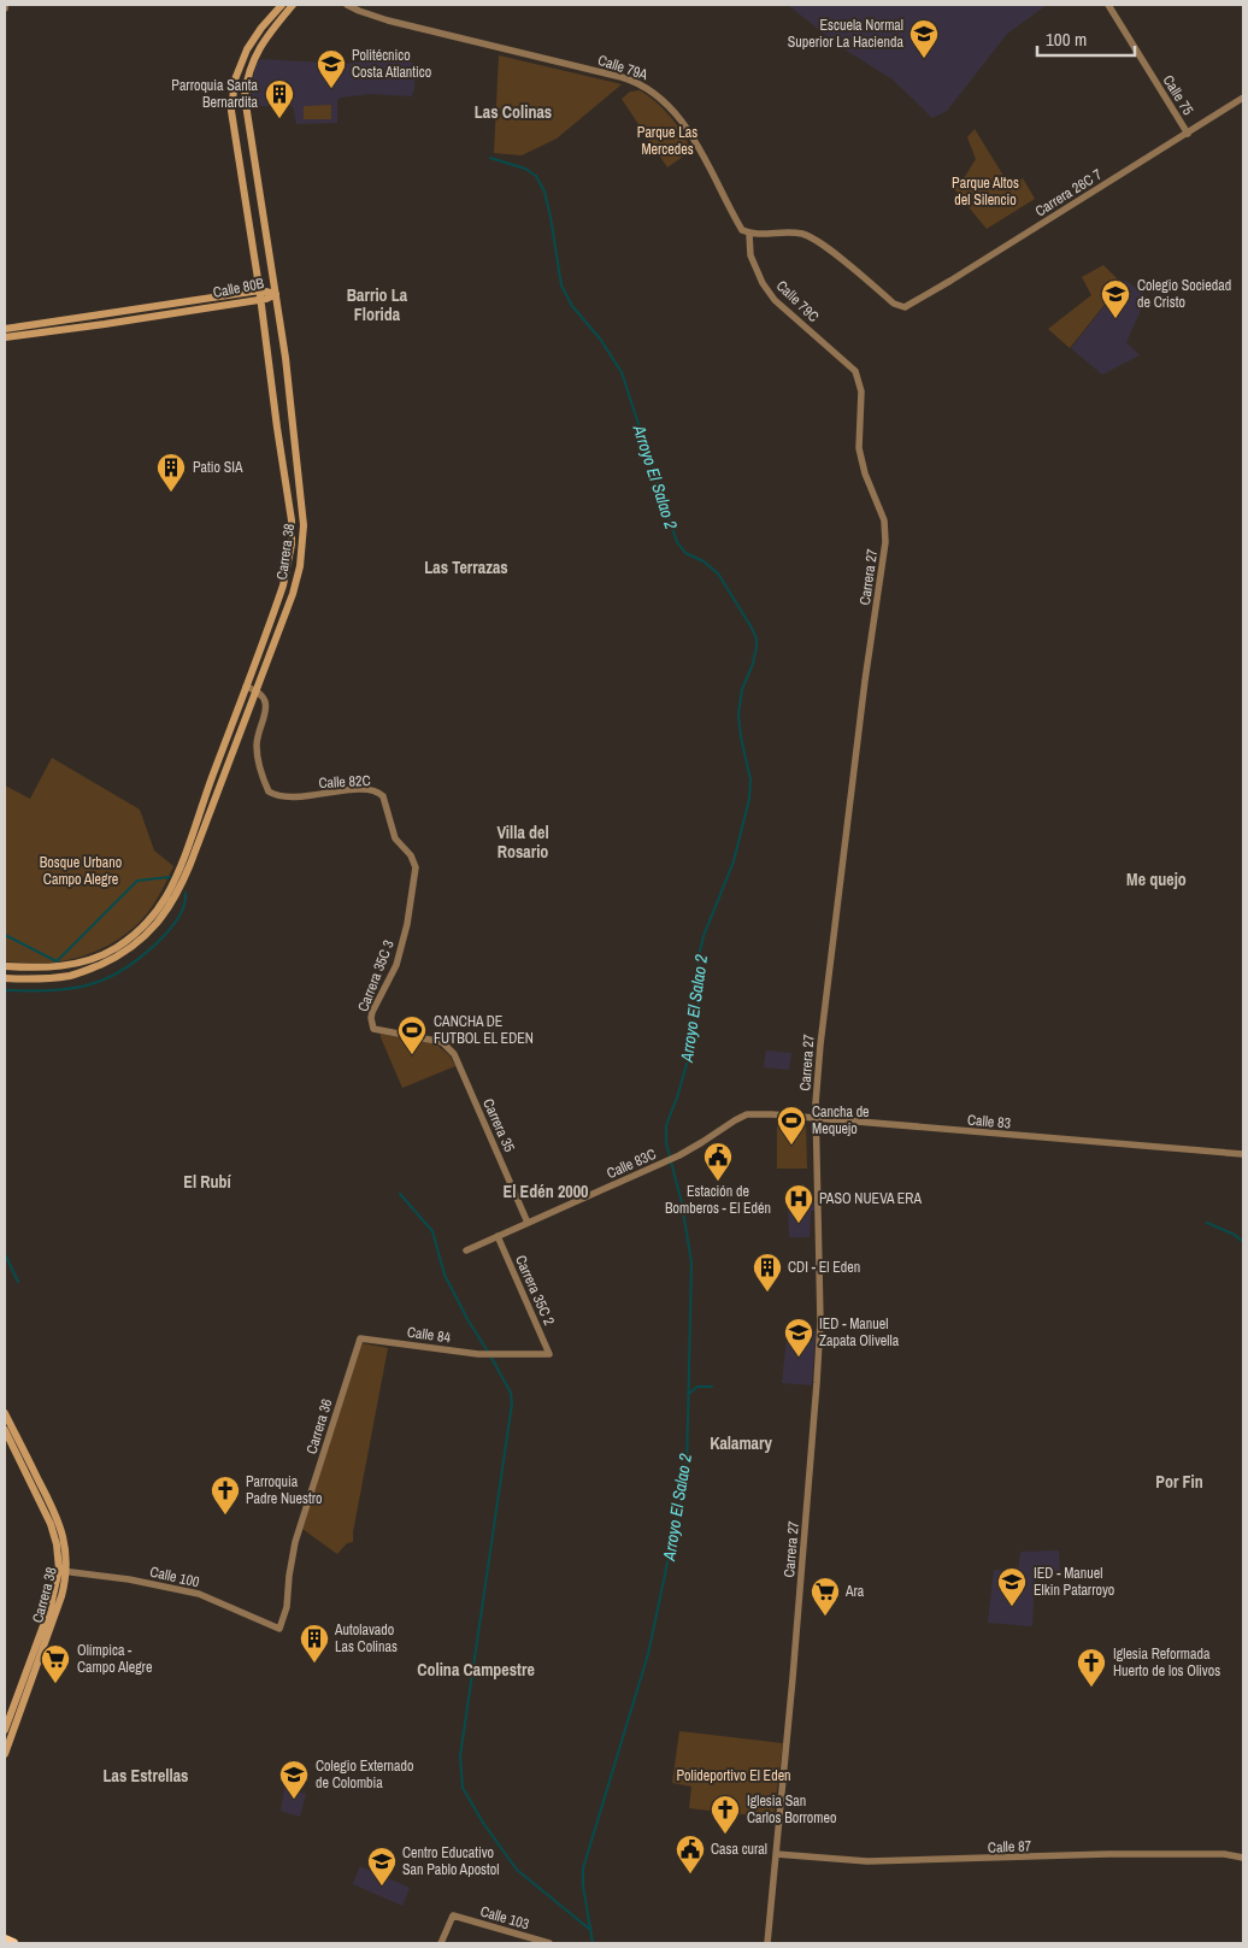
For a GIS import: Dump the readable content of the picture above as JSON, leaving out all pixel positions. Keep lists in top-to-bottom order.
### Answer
{
  "streets": {
    "main road": ["Calle 80B", "Carrera 38"],
    "street": [
      "Calle 79A",
      "Calle 75",
      "Carrera 26C 7",
      "Calle 79C",
      "Carrera 27",
      "Calle 82C",
      "Carrera 35C 3",
      "Calle 83",
      "Carrera 35",
      "Calle 83C",
      "Carrera 35C 2",
      "Calle 84",
      "Carrera 36",
      "Calle 100",
      "Calle 87",
      "Calle 103"
    ]
  },
  "crossings": [
    ["Calle 79A", "Carrera 26C 7"],
    ["Calle 79A", "Calle 79C"],
    ["Calle 75", "Carrera 26C 7"],
    ["Carrera 26C 7", "Calle 79C"],
    ["Calle 80B", "Carrera 38"],
    ["Calle 79C", "Carrera 27"],
    ["Carrera 38", "Calle 82C"],
    ["Carrera 38", "Calle 100"],
    ["Carrera 27", "Calle 83"],
    ["Carrera 27", "Calle 87"],
    ["Calle 82C", "Carrera 35C 3"],
    ["Carrera 35C 3", "Carrera 35"],
    ["Calle 83", "Calle 83C"],
    ["Carrera 35", "Calle 83C"],
    ["Calle 83C", "Carrera 35C 2"],
    ["Carrera 35C 2", "Calle 84"],
    ["Calle 84", "Carrera 36"],
    ["Carrera 36", "Calle 100"]
  ],
  "districts": [
    "Las Colinas",
    "Barrio La Florida",
    "Las Terrazas",
    "Villa del Rosario",
    "Me quejo",
    "El Rubí",
    "El Edén 2000",
    "Kalamary",
    "Por Fin",
    "Colina Campestre",
    "Las Estrellas"
  ],
  "water": ["Arroyo El Salao 2"],
  "parks": [
    "Parque Las Mercedes",
    "Parque Altos del Silencio",
    "Bosque Urbano Campo Alegre",
    "Polideportivo El Eden"
  ],
  "places": {
    "school or university": [
      "Escuela Normal Superior La Hacienda",
      "Politécnico Costa Atlantico",
      "Colegio Sociedad de Cristo",
      "IED - Manuel Zapata Olivella",
      "IED - Manuel Elkin Patarroyo",
      "Colegio Externado de Colombia",
      "Centro Educativo San Pablo Apostol"
    ],
    "building": [
      "Parroquia Santa Bernardita",
      "Patio SIA",
      "CDI - El Eden",
      "Autolavado Las Colinas"
    ],
    "sports": ["CANCHA DE FUTBOL EL EDEN", "Cancha de Mequejo"],
    "public building": ["Estación de Bomberos - El Edén", "Casa cural"],
    "hospital": ["PASO NUEVA ERA"],
    "church": ["Parroquia Padre Nuestro", "Iglesia Reformada Huerto de los Olivos", "Iglesia San Carlos Borromeo"],
    "supermarket": ["Ara", "Olímpica - Campo Alegre"]
  },
  "scale_bar": "100 m"
}
